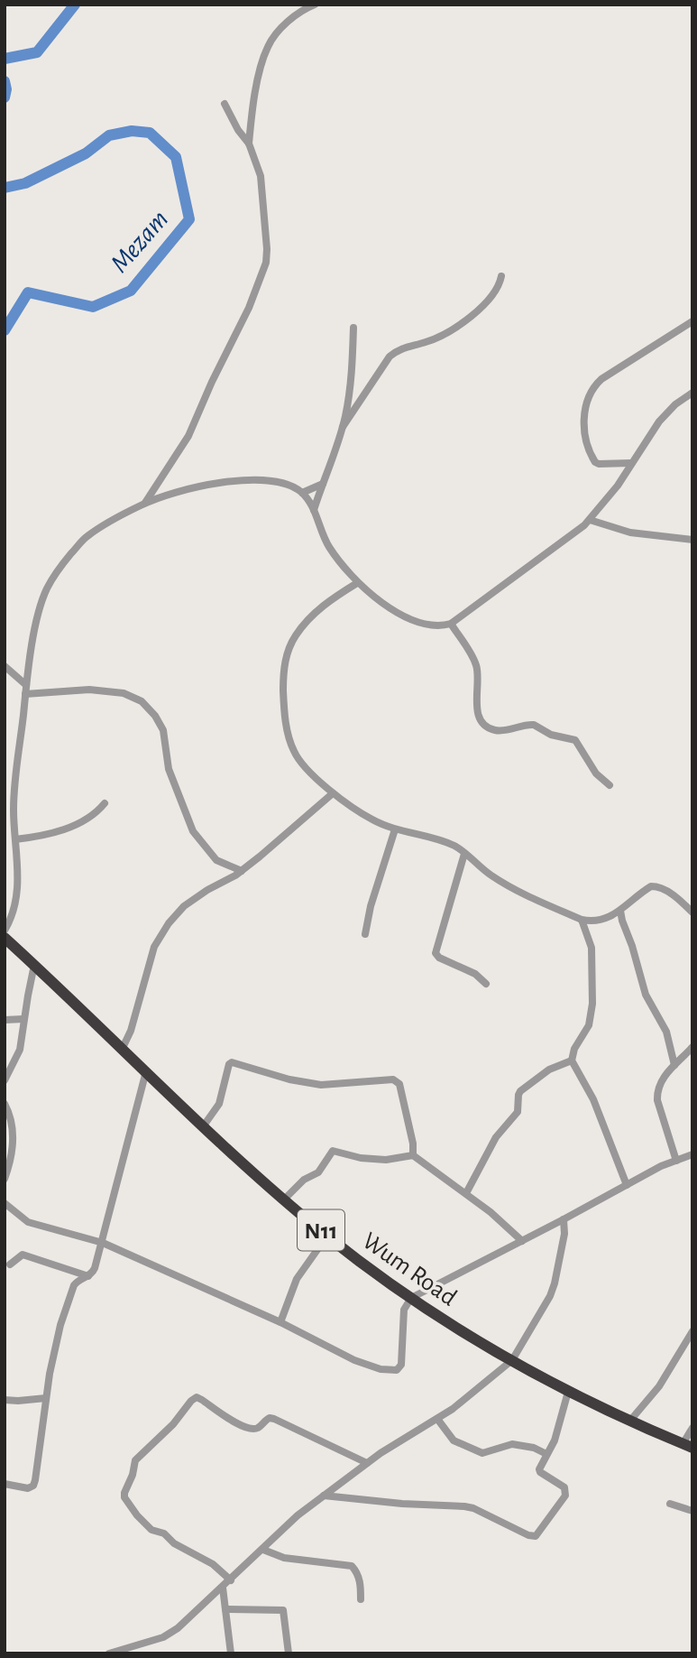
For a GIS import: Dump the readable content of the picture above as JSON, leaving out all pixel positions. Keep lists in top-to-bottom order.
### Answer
{
  "streets": {
    "highway": ["N11", "Wum Road"]
  },
  "water": ["Mezam"]
}
